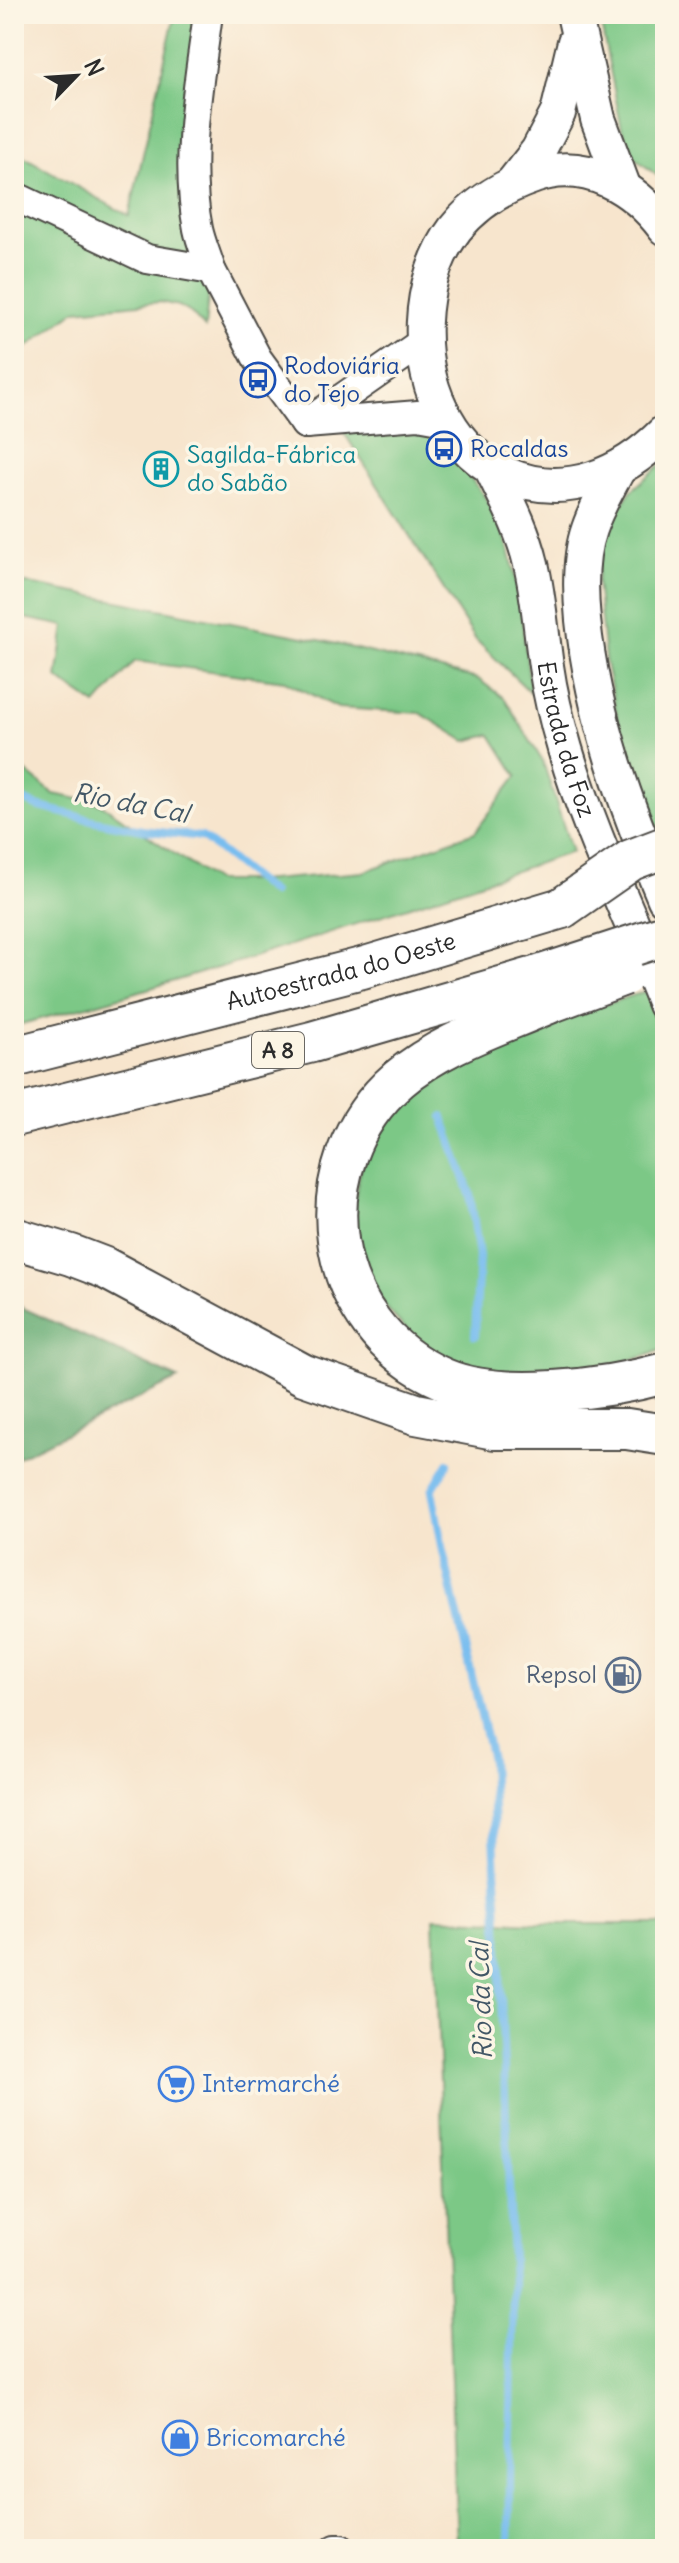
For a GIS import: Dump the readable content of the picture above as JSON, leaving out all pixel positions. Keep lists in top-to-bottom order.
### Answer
{
  "streets": {
    "highway": ["Autoestrada do Oeste", "A 8"],
    "main road": ["Estrada da Foz"]
  },
  "water": ["Rio da Cal"],
  "places": {
    "bus stop": ["Rodoviária do Tejo", "Rocaldas"],
    "building": ["Sagilda-Fábrica do Sabão"],
    "fuel station": ["Repsol"],
    "supermarket": ["Intermarché"],
    "shop": ["Bricomarché"]
  },
  "north": "top right"
}
